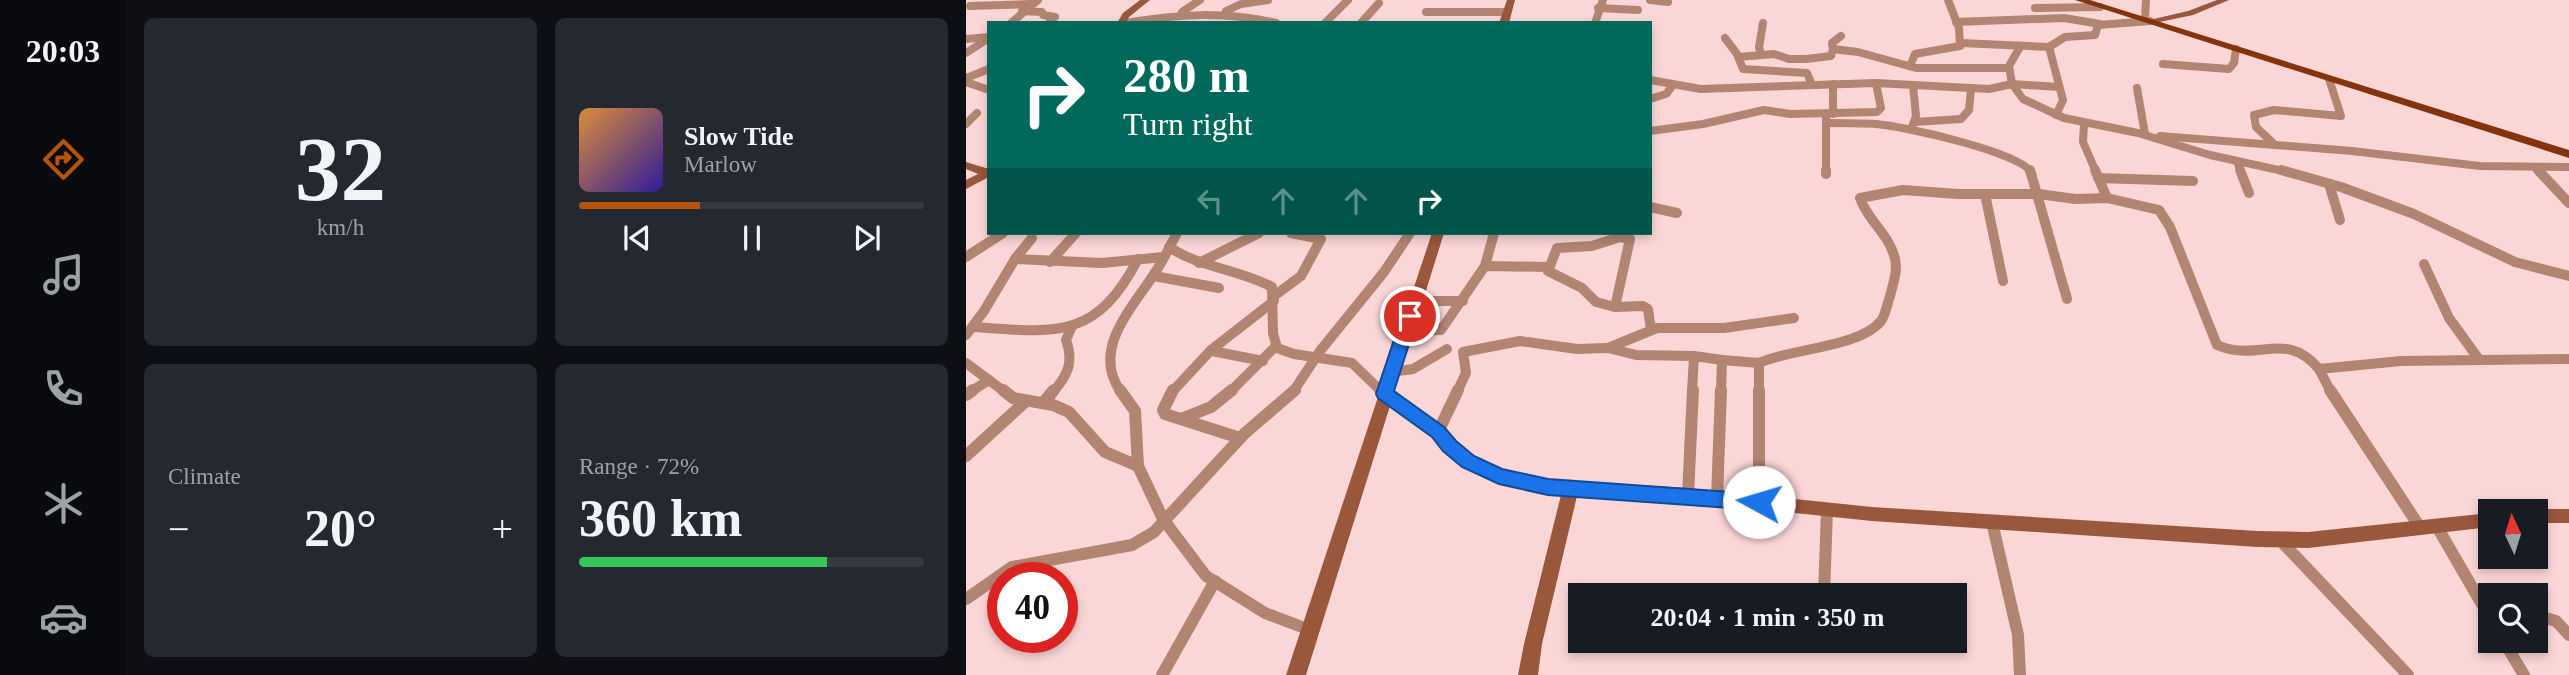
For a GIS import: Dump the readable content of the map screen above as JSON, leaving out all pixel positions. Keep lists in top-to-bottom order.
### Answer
{
  "north": "top",
  "page": {
    "tabs": "20:03",
    "tile": [
      ["32", "km/h"],
      "Climate",
      ["Range · 72%", "360 km"]
    ],
    "turn": ["280 m", "Turn right"],
    "song": ["Slow Tide", "Marlow"],
    "heat": ["−", "20°", "+"],
    "limit": "40",
    "trip": "20:04 · 1 min · 350 m"
  }
}
